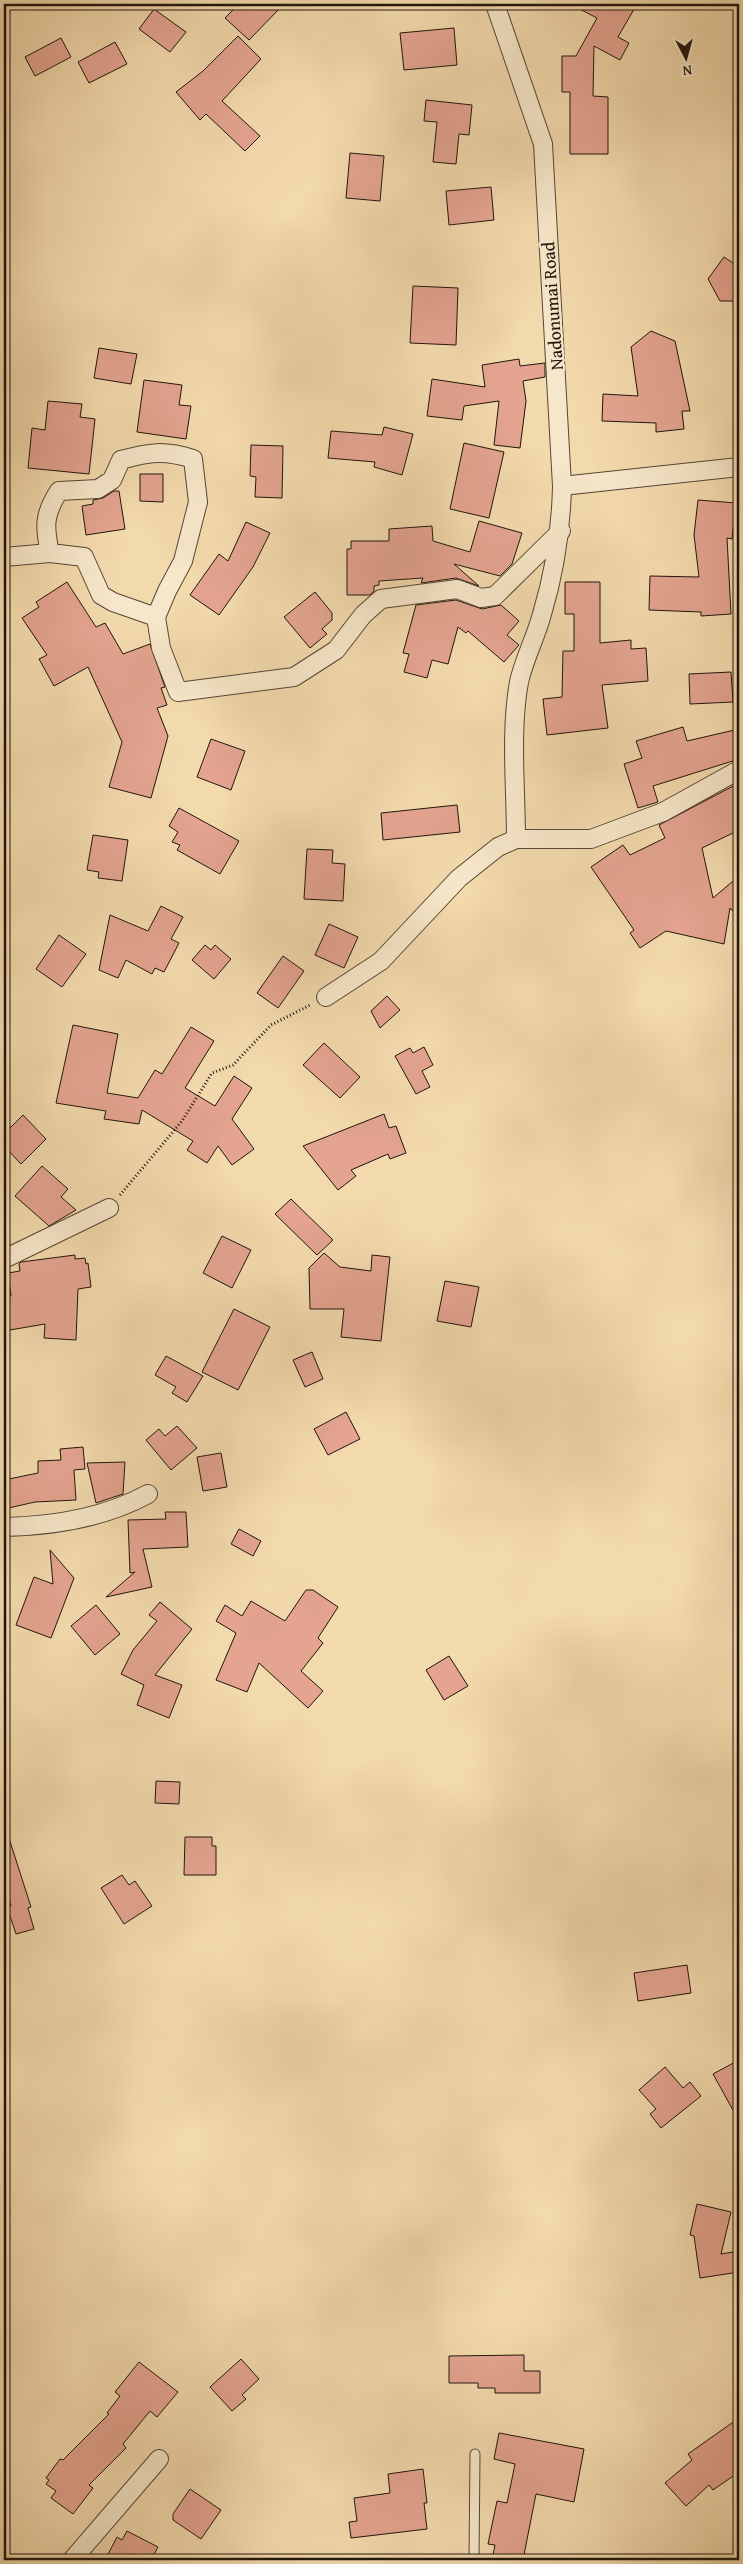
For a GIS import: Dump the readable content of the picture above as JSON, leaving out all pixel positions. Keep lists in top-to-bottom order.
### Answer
{
  "streets": {
    "street": ["Nadonumai Road"]
  },
  "north": "bottom"
}
